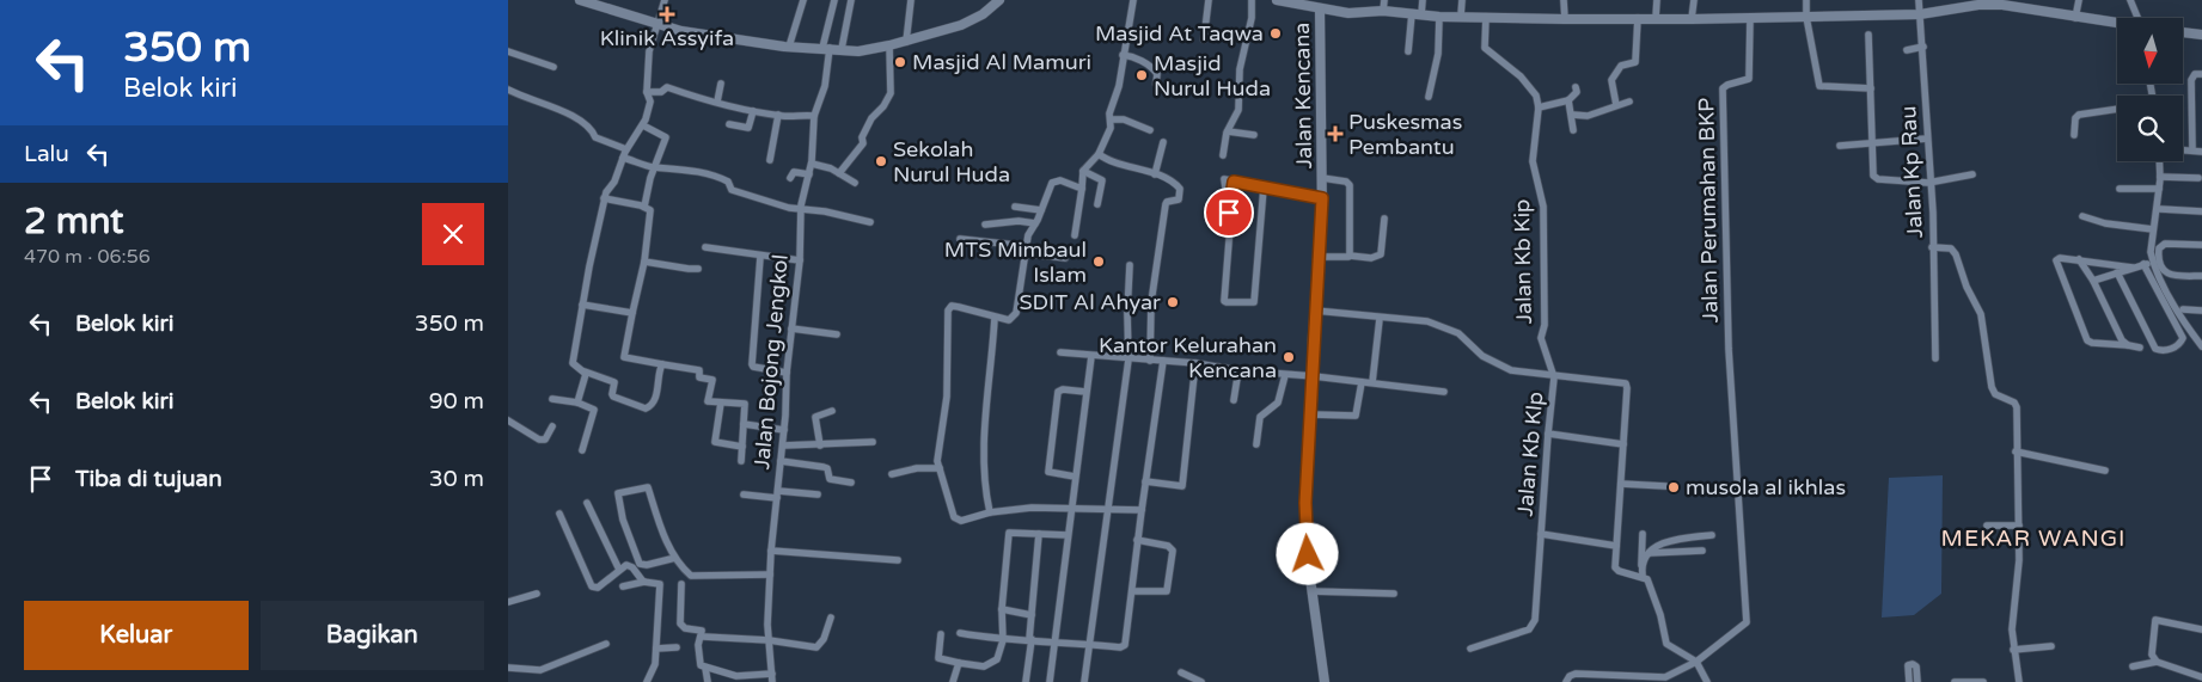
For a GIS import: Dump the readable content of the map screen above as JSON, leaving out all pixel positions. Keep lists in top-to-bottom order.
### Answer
{
  "streets": {
    "street": [
      "Jalan Kencana",
      "Jalan Kp Rau",
      "Jalan Perumahan BKP",
      "Jalan Kb Kip",
      "Jalan Bojong Jengkol",
      "Jalan Kb Klp"
    ]
  },
  "crossings": [
    ["Jalan Kb Kip", "Jalan Kb Klp"]
  ],
  "districts": ["MEKAR WANGI"],
  "places": {
    "health": ["Klinik Assyifa", "Puskesmas Pembantu"],
    "other": [
      "Masjid At Taqwa",
      "Masjid Al Mamuri",
      "Masjid Nurul Huda",
      "Sekolah Nurul Huda",
      "MTS Mimbaul Islam",
      "SDIT Al Ahyar",
      "Kantor Kelurahan Kencana",
      "musola al ikhlas"
    ]
  },
  "north": "bottom",
  "page": {
    "turn": ["350 m", "Belok kiri"],
    "then": "Lalu",
    "heading": ["2 mnt", "470 m · 06:56"],
    "list": [
      {
        "name": "Belok kiri",
        "value": "350 m"
      },
      {
        "name": "Belok kiri",
        "value": "90 m"
      },
      {
        "name": "Tiba di tujuan",
        "value": "30 m"
      }
    ],
    "buttons": ["Keluar", "Bagikan"]
  }
}
